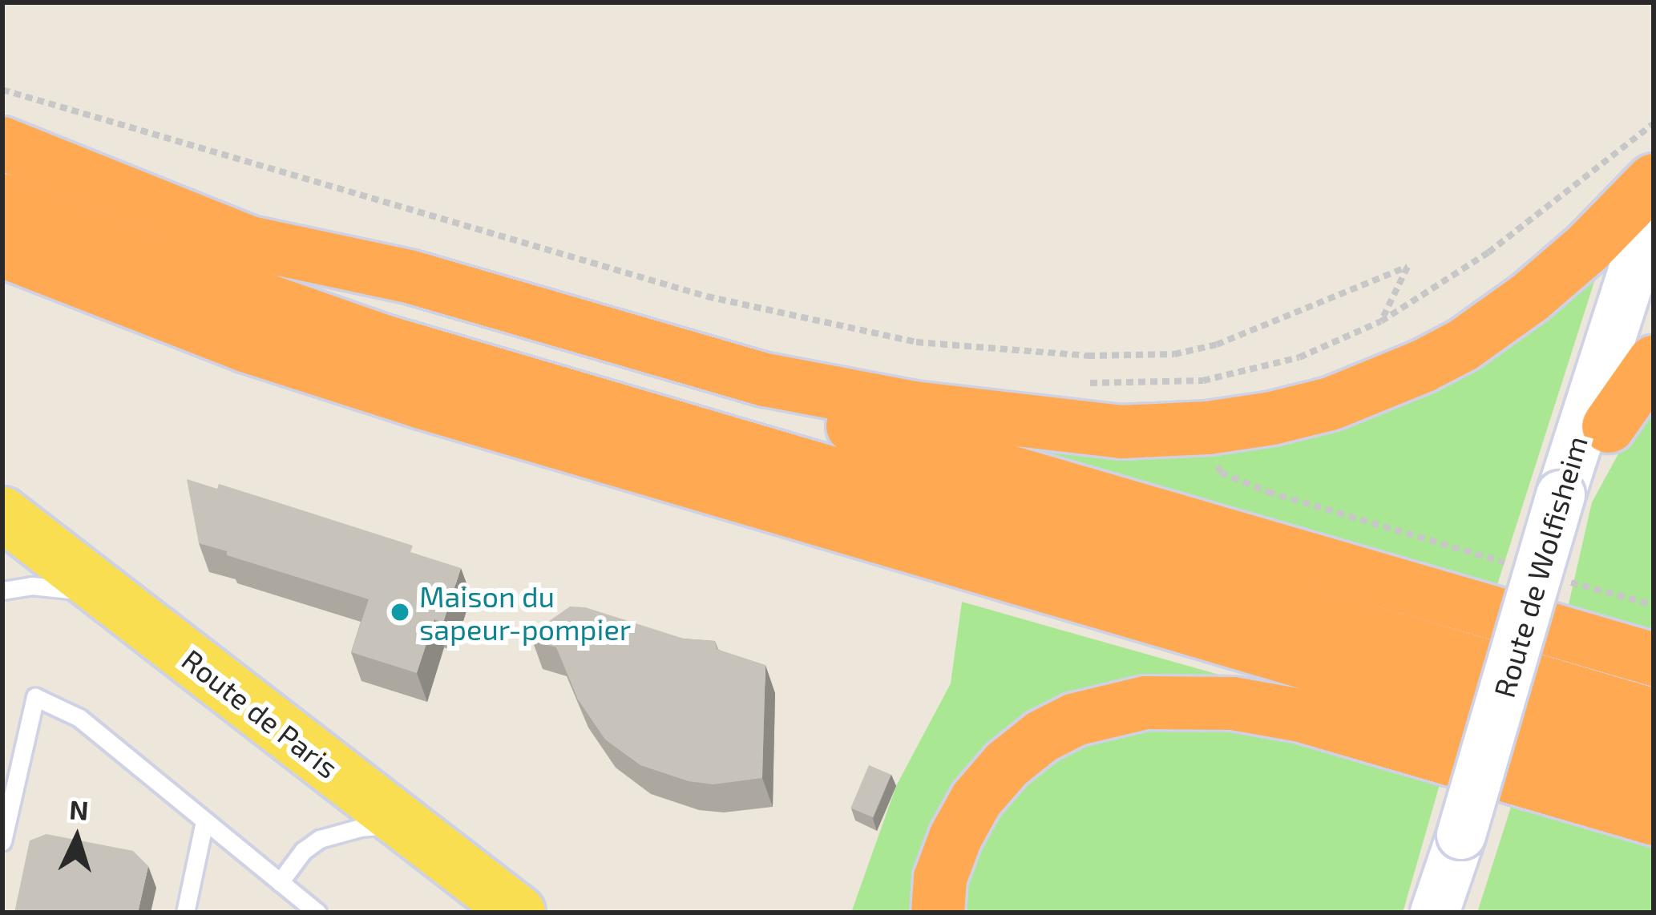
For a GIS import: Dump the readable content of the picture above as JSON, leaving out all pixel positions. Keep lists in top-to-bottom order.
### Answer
{
  "streets": {
    "main road": ["Route de Wolfisheim", "Route de Paris"]
  },
  "places": ["Maison du sapeur-pompier"],
  "north": "top"
}
